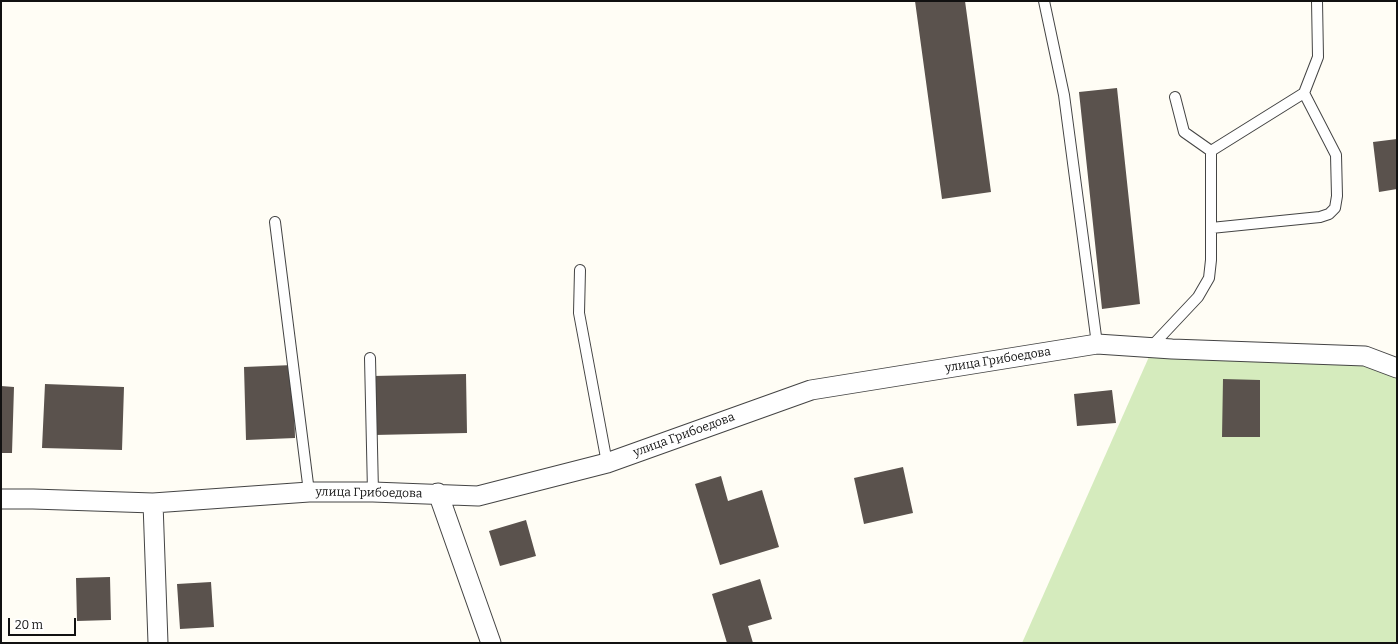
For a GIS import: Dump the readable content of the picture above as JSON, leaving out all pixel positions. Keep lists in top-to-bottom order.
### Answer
{
  "streets": {
    "street": ["улица Грибоедова"]
  },
  "scale_bar": "20 m"
}
